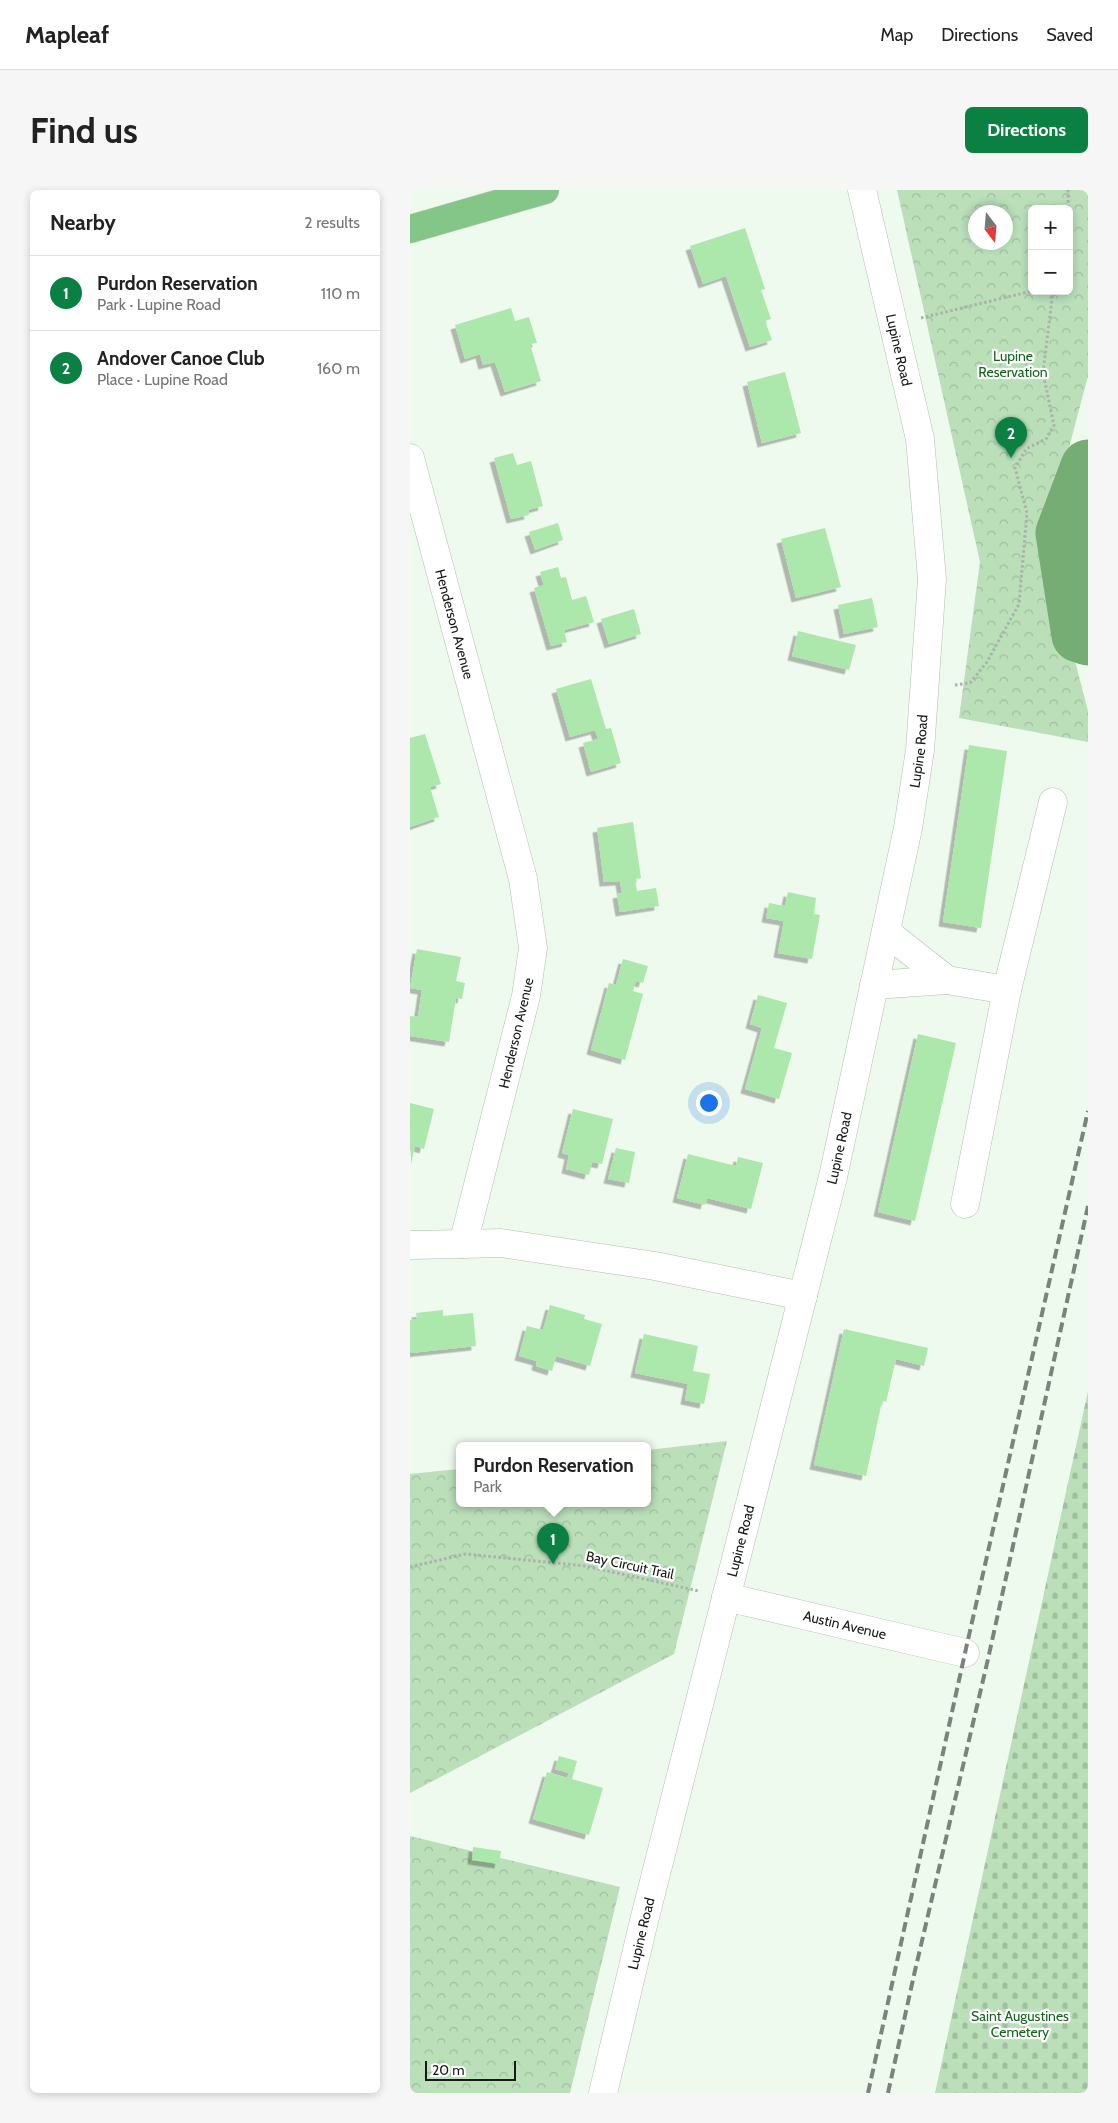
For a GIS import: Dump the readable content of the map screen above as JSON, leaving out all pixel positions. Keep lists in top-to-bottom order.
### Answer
{
  "streets": {
    "street": ["Lupine Road", "Henderson Avenue", "Austin Avenue"],
    "path": ["Bay Circuit Trail"]
  },
  "crossings": [
    ["Lupine Road", "Bay Circuit Trail"],
    ["Lupine Road", "Austin Avenue"],
    ["Bay Circuit Trail", "Austin Avenue"]
  ],
  "parks": ["Lupine Reservation", "Saint Augustines Cemetery"],
  "scale_bar": "20 m",
  "north": "bottom",
  "page": {
    "header": "Mapleaf",
    "nav": ["Map", "Directions", "Saved"],
    "buttons": "Directions",
    "title": "Find us",
    "heading": ["Nearby", "2 results"],
    "map_buttons": ["+", "−"],
    "list": [
      {
        "mark": "1",
        "name": "Purdon Reservation",
        "note": "Park · Lupine Road",
        "value": "110 m"
      },
      {
        "mark": "2",
        "name": "Andover Canoe Club",
        "note": "Place · Lupine Road",
        "value": "160 m"
      }
    ],
    "pins": ["2", "1"],
    "popup": ["Purdon Reservation", "Park"],
    "scale": "20 m"
  }
}
